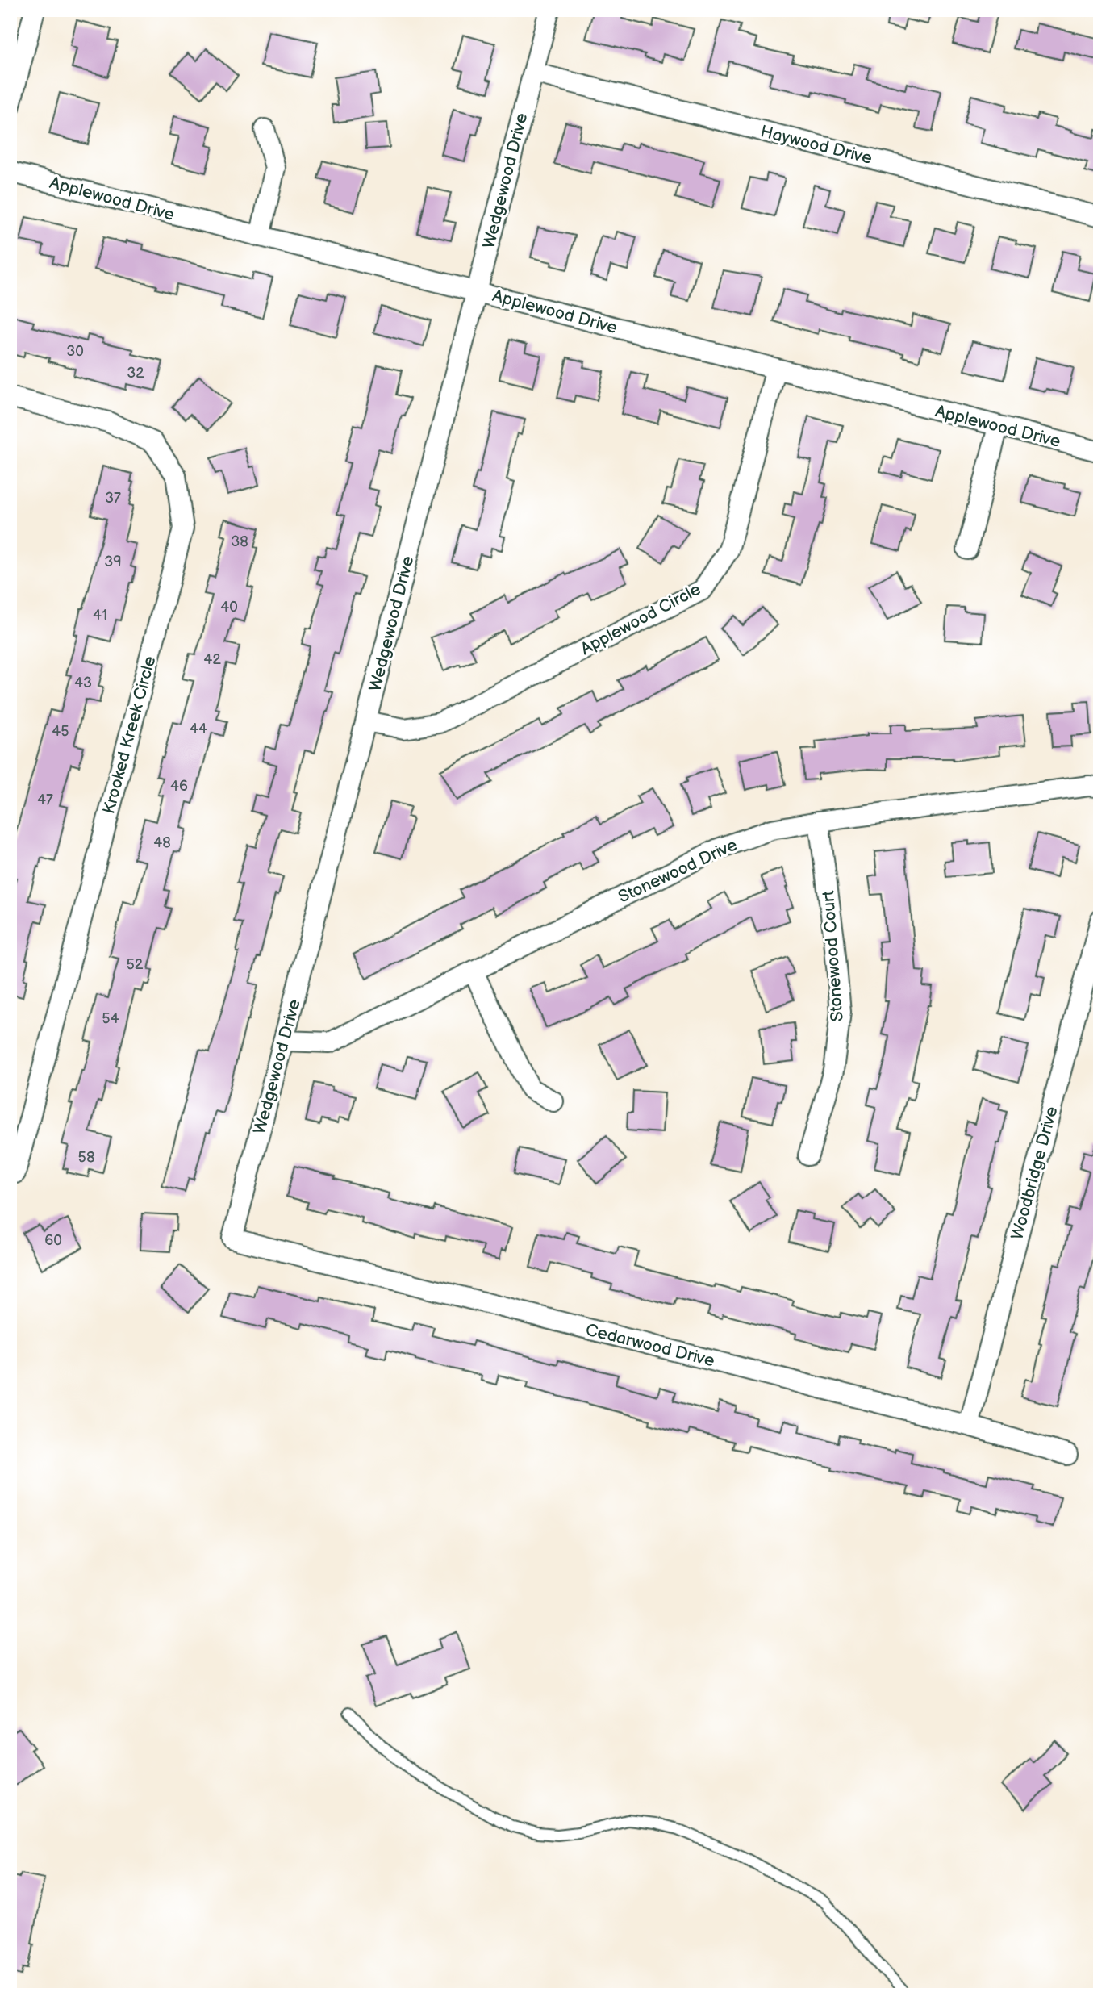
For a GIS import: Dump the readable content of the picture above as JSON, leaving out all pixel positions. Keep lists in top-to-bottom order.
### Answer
{
  "streets": {
    "street": [
      "Haywood Drive",
      "Wedgewood Drive",
      "Applewood Drive",
      "Applewood Circle",
      "Krooked Kreek Circle",
      "Stonewood Drive",
      "Stonewood Court",
      "Woodbridge Drive",
      "Cedarwood Drive"
    ]
  },
  "crossings": [
    ["Haywood Drive", "Wedgewood Drive"],
    ["Wedgewood Drive", "Applewood Drive"],
    ["Wedgewood Drive", "Applewood Circle"],
    ["Wedgewood Drive", "Stonewood Drive"],
    ["Wedgewood Drive", "Cedarwood Drive"],
    ["Applewood Drive", "Applewood Circle"],
    ["Stonewood Drive", "Stonewood Court"],
    ["Woodbridge Drive", "Cedarwood Drive"]
  ],
  "house_numbers": [
    "30",
    "32",
    "37",
    "38",
    "39",
    "40",
    "41",
    "42",
    "43",
    "44",
    "45",
    "46",
    "47",
    "48",
    "52",
    "54",
    "58",
    "60"
  ]
}
